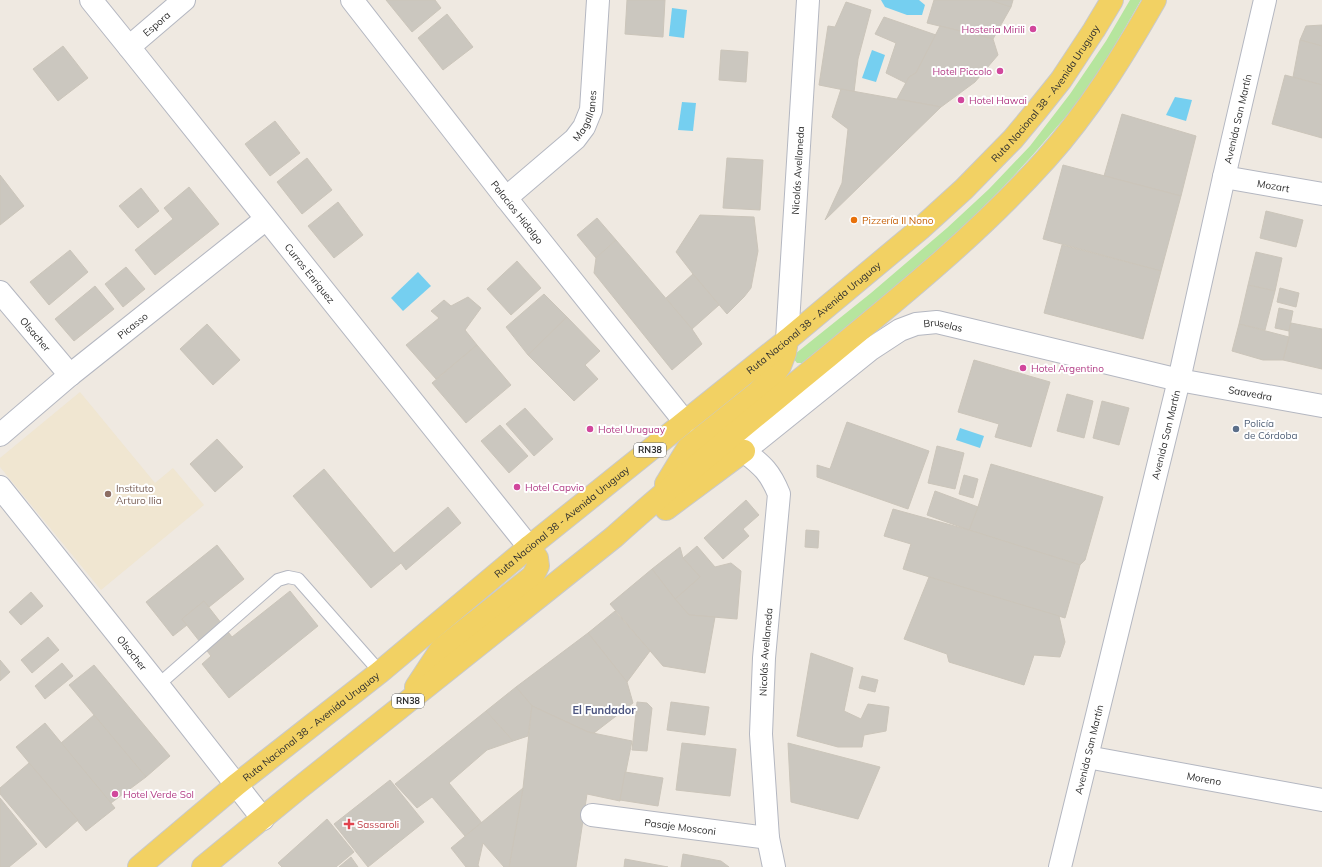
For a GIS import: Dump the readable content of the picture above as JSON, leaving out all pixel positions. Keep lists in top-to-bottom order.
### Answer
{
  "streets": {
    "main road": ["Ruta Nacional 38 - Avenida Uruguay", "RN38"],
    "street": [
      "Espora",
      "Magallanes",
      "Avenida San Martín",
      "Nicolás Avellaneda",
      "Mozart",
      "Palacios Hidalgo",
      "Curros Enriquez",
      "Picasso",
      "Bruselas",
      "Olsacher",
      "Saavedra",
      "Moreno",
      "Pasaje Mosconi"
    ]
  },
  "crossings": [
    ["Espora", "Curros Enriquez"],
    ["Ruta Nacional 38 - Avenida Uruguay", "Nicolás Avellaneda"],
    ["Ruta Nacional 38 - Avenida Uruguay", "Palacios Hidalgo"],
    ["Ruta Nacional 38 - Avenida Uruguay", "Curros Enriquez"],
    ["Ruta Nacional 38 - Avenida Uruguay", "Olsacher"],
    ["Magallanes", "Palacios Hidalgo"],
    ["Avenida San Martín", "Mozart"],
    ["Avenida San Martín", "Bruselas"],
    ["Avenida San Martín", "Saavedra"],
    ["Avenida San Martín", "Moreno"],
    ["Nicolás Avellaneda", "Bruselas"],
    ["Nicolás Avellaneda", "Pasaje Mosconi"],
    ["Curros Enriquez", "Picasso"],
    ["Picasso", "Olsacher"],
    ["Bruselas", "Saavedra"],
    ["Olsacher", "RN38"]
  ],
  "districts": ["El Fundador"],
  "places": {
    "other": [
      "Hosteria Mirili",
      "Hotel Piccolo",
      "Hotel Hawai",
      "Pizzería Il Nono",
      "Hotel Argentino",
      "Hotel Uruguay",
      "Policía de Córdoba",
      "Hotel Capvio",
      "Instituto Arturo Ilia",
      "Hotel Verde Sol"
    ],
    "health": ["Sassaroli"]
  }
}
